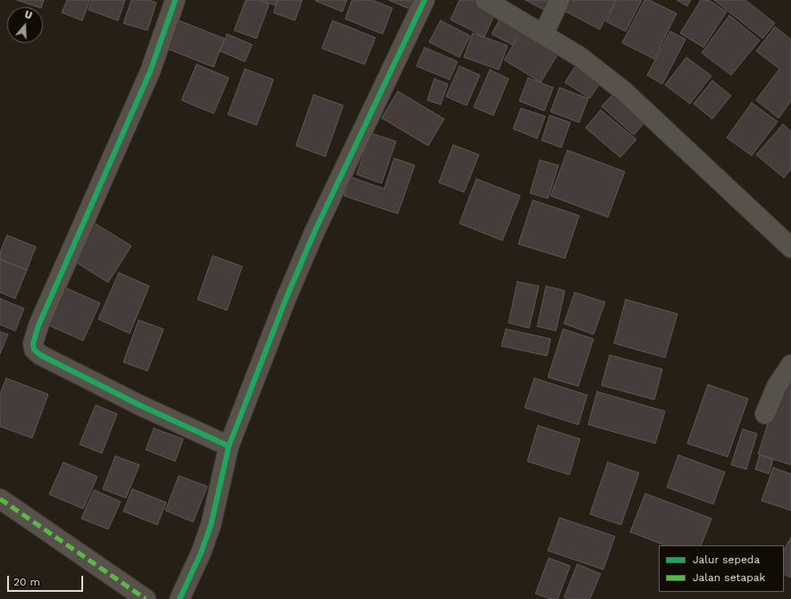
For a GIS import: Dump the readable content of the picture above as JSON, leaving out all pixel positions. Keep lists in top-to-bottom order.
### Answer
{
  "legend": ["Jalur sepeda", "Jalan setapak"],
  "scale_bar": "20 m",
  "north": "top"
}
